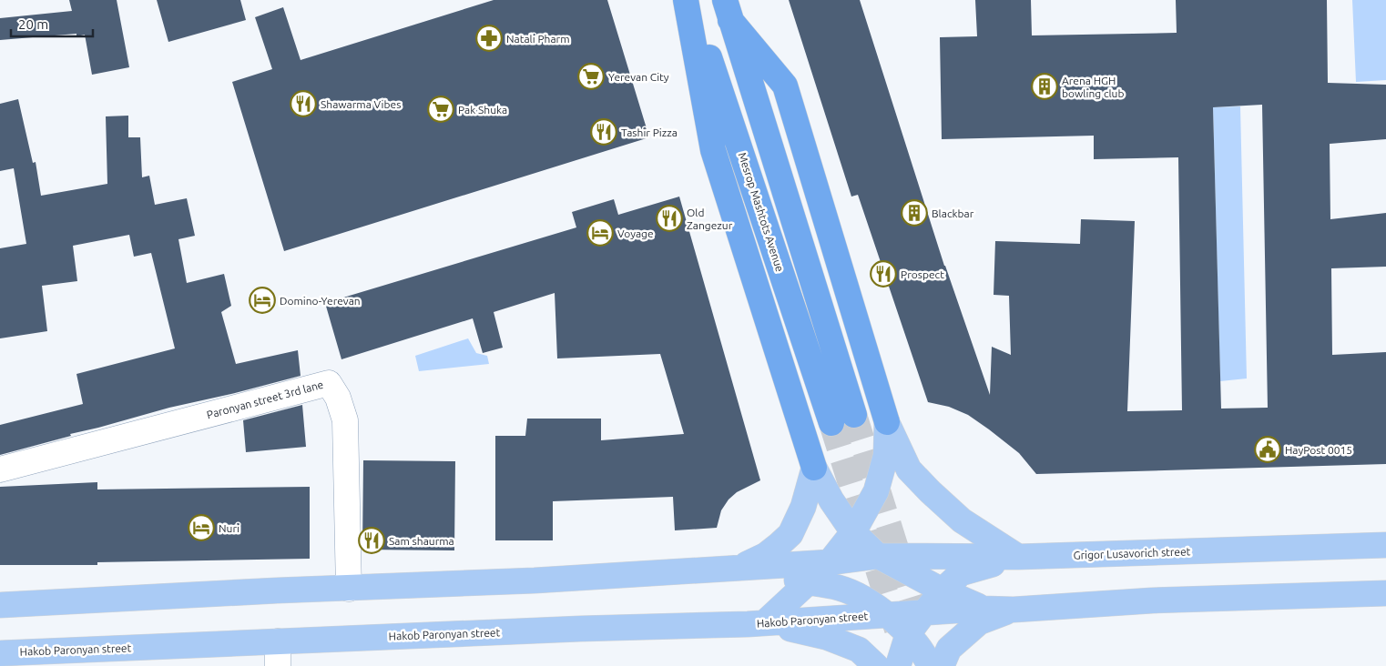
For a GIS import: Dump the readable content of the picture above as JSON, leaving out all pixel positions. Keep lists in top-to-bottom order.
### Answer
{
  "streets": {
    "highway": ["Mesrop Mashtots Avenue"],
    "main road": ["Grigor Lusavorich street", "Hakob Paronyan street"],
    "street": ["Paronyan street 3rd lane"]
  },
  "places": {
    "pharmacy": ["Natali Pharm"],
    "supermarket": ["Yerevan City", "Pak Shuka"],
    "building": ["Arena HGH bowling club", "Blackbar"],
    "restaurant": [
      "Shawarma Vibes",
      "Tashir Pizza",
      "Old Zangezur",
      "Prospect",
      "Sam shaurma"
    ],
    "hotel": ["Voyage", "Domino-Yerevan", "Nuri"],
    "public building": ["HayPost 0015"]
  },
  "scale_bar": "20 m"
}
